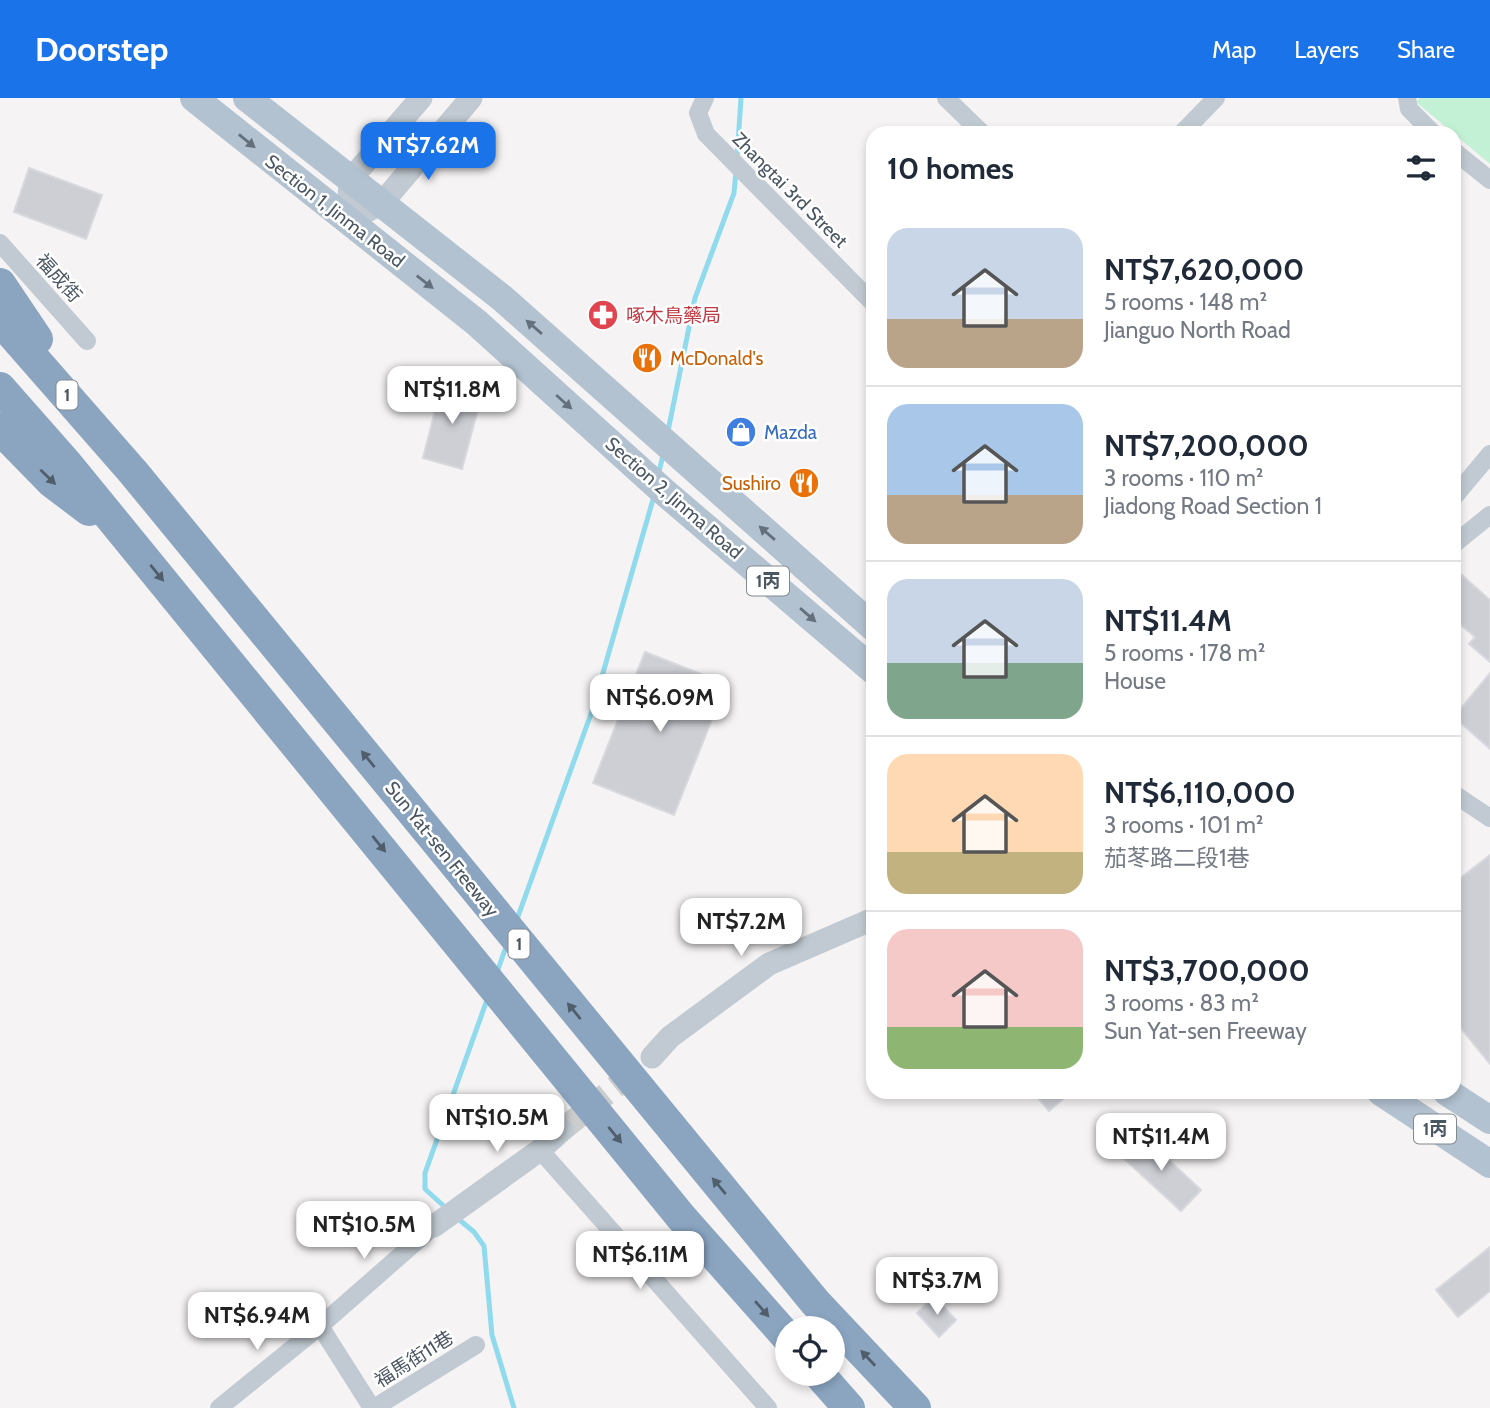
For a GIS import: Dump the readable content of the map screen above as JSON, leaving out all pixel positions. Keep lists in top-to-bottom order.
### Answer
{
  "streets": {
    "highway": ["1", "Sun Yat-sen Freeway"],
    "main road": ["Section 1, Jinma Road", "Section 2, Jinma Road", "1丙"],
    "street": ["Zhangtai 3rd Street", "福成街", "福馬街11巷"]
  },
  "crossings": [
    ["Section 1, Jinma Road", "Section 2, Jinma Road"]
  ],
  "places": {
    "pharmacy": ["啄木鳥藥局"],
    "restaurant": ["McDonald's", "Sushiro"],
    "shop": ["Mazda"]
  },
  "page": {
    "header": "Doorstep",
    "nav": ["Map", "Layers", "Share"],
    "price": [
      "NT$7.62M",
      "NT$11.8M",
      "NT$6.09M",
      "NT$7.2M",
      "NT$10.5M",
      "NT$11.4M",
      "NT$10.5M",
      "NT$6.11M",
      "NT$3.7M",
      "NT$6.94M"
    ],
    "heading": "10 homes",
    "list": [
      {
        "name": "NT$7,620,000",
        "note": "5 rooms · 148 m² · Jianguo North Road"
      },
      {
        "name": "NT$7,200,000",
        "note": "3 rooms · 110 m² · Jiadong Road Section 1"
      },
      {
        "name": "NT$11.4M",
        "note": "5 rooms · 178 m² · House"
      },
      {
        "name": "NT$6,110,000",
        "note": "3 rooms · 101 m² · 茄苳路二段1巷"
      },
      {
        "name": "NT$3,700,000",
        "note": "3 rooms · 83 m² · Sun Yat-sen Freeway"
      }
    ]
  }
}
